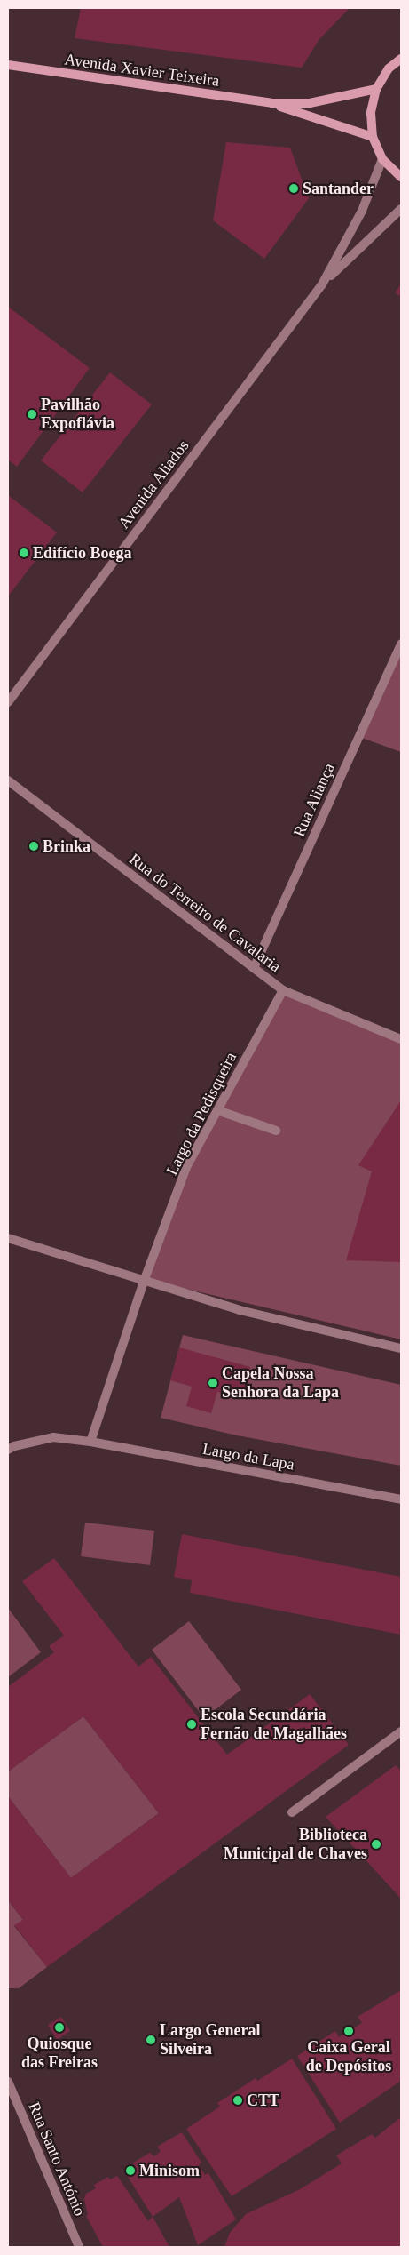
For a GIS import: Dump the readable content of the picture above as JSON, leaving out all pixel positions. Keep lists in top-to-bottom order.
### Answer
{
  "streets": {
    "main road": ["Avenida Xavier Teixeira"],
    "street": [
      "Avenida Aliados",
      "Rua Aliança",
      "Rua do Terreiro de Cavalaria",
      "Largo da Pedisqueira",
      "Largo da Lapa",
      "Rua Santo António"
    ]
  },
  "crossings": [
    ["Rua Aliança", "Rua do Terreiro de Cavalaria"],
    ["Rua do Terreiro de Cavalaria", "Largo da Pedisqueira"],
    ["Largo da Pedisqueira", "Largo da Lapa"]
  ],
  "places": [
    "Santander",
    "Pavilhão Expoflávia",
    "Edifício Boega",
    "Brinka",
    "Capela Nossa Senhora da Lapa",
    "Escola Secundária Fernão de Magalhães",
    "Biblioteca Municipal de Chaves",
    "Quiosque das Freiras",
    "Caixa Geral de Depósitos",
    "Largo General Silveira",
    "CTT",
    "Minisom"
  ]
}
